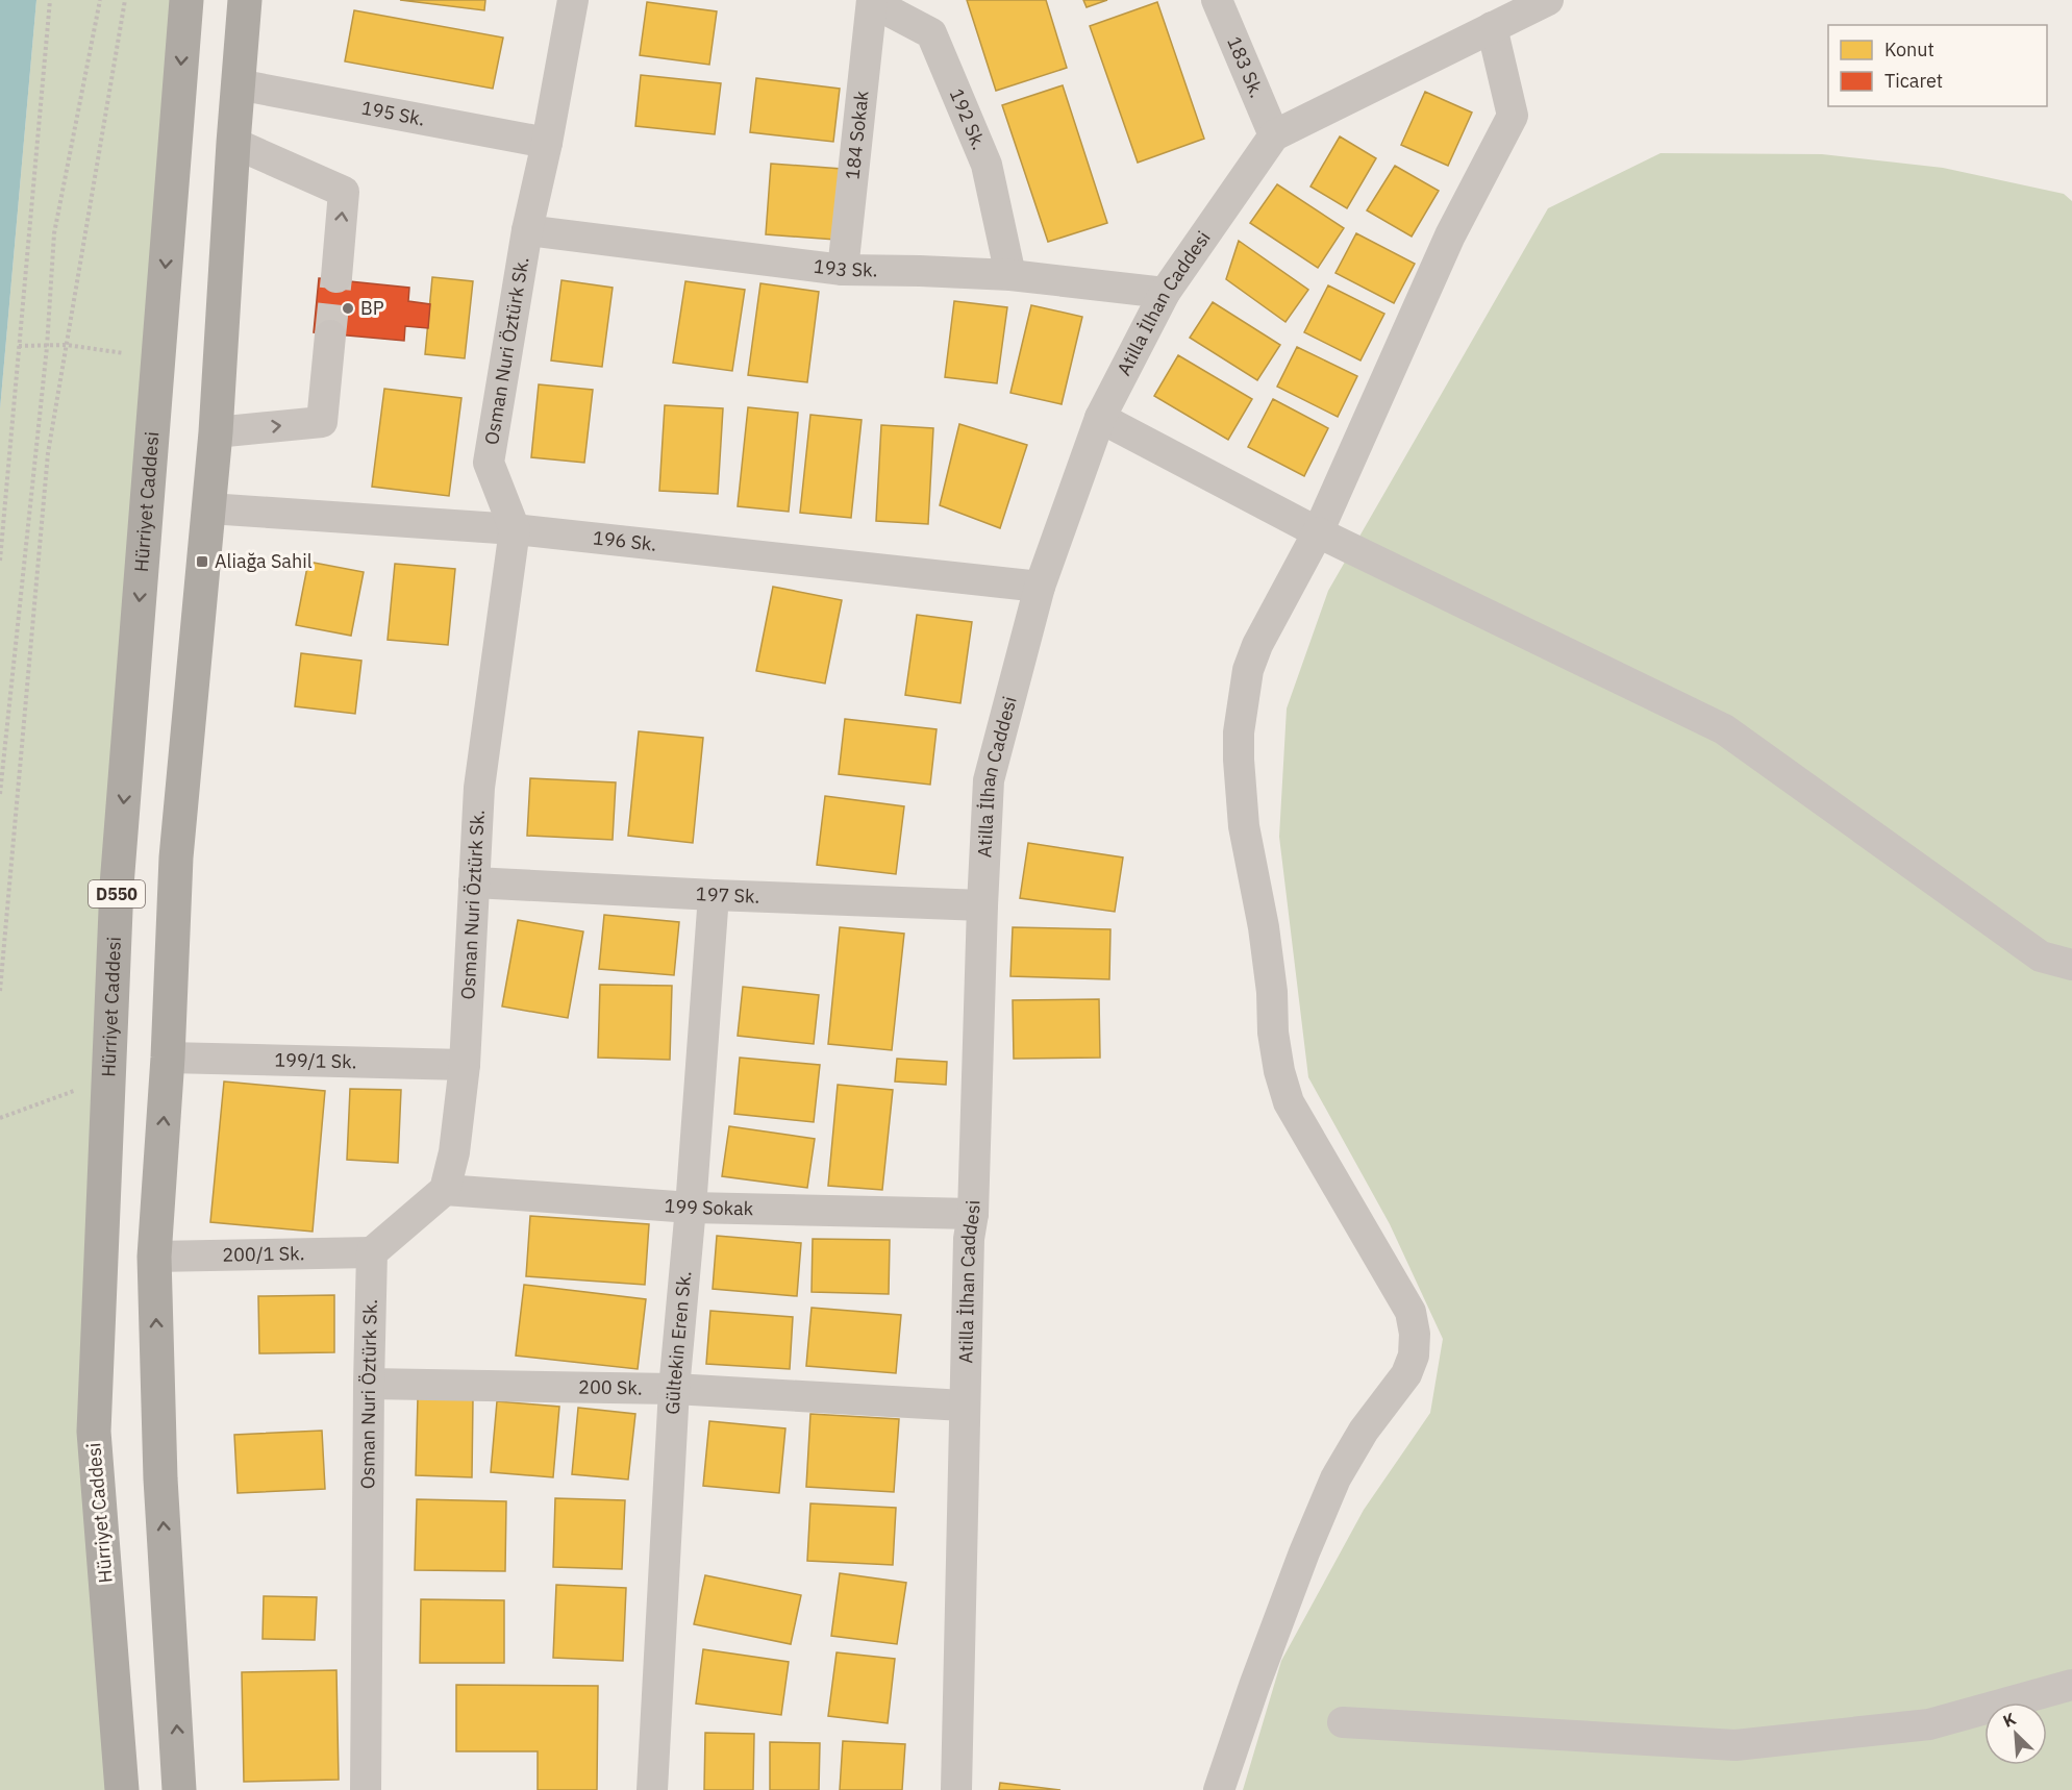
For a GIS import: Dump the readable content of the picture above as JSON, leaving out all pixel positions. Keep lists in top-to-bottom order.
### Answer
{
  "streets": {
    "highway": ["Hürriyet Caddesi", "D550"],
    "street": [
      "183 Sk.",
      "195 Sk.",
      "192 Sk.",
      "184 Sokak",
      "193 Sk.",
      "Atilla İlhan Caddesi",
      "Osman Nuri Öztürk Sk.",
      "196 Sk.",
      "197 Sk.",
      "199/1 Sk.",
      "199 Sokak",
      "200/1 Sk.",
      "Gültekin Eren Sk.",
      "200 Sk."
    ]
  },
  "crossings": [
    ["183 Sk.", "Atilla İlhan Caddesi"],
    ["195 Sk.", "Osman Nuri Öztürk Sk."],
    ["192 Sk.", "184 Sokak"],
    ["192 Sk.", "193 Sk."],
    ["184 Sokak", "193 Sk."],
    ["193 Sk.", "Atilla İlhan Caddesi"],
    ["193 Sk.", "Osman Nuri Öztürk Sk."],
    ["Atilla İlhan Caddesi", "196 Sk."],
    ["Atilla İlhan Caddesi", "197 Sk."],
    ["Atilla İlhan Caddesi", "199 Sokak"],
    ["Atilla İlhan Caddesi", "200 Sk."],
    ["Osman Nuri Öztürk Sk.", "196 Sk."],
    ["Osman Nuri Öztürk Sk.", "197 Sk."],
    ["Osman Nuri Öztürk Sk.", "199/1 Sk."],
    ["Osman Nuri Öztürk Sk.", "199 Sokak"],
    ["Osman Nuri Öztürk Sk.", "200/1 Sk."],
    ["Osman Nuri Öztürk Sk.", "200 Sk."],
    ["197 Sk.", "Gültekin Eren Sk."],
    ["199 Sokak", "Gültekin Eren Sk."],
    ["Gültekin Eren Sk.", "200 Sk."]
  ],
  "places": {
    "other": ["BP"],
    "transit": ["Aliağa Sahil"]
  },
  "legend": ["Konut", "Ticaret"],
  "north": "top left"
}
